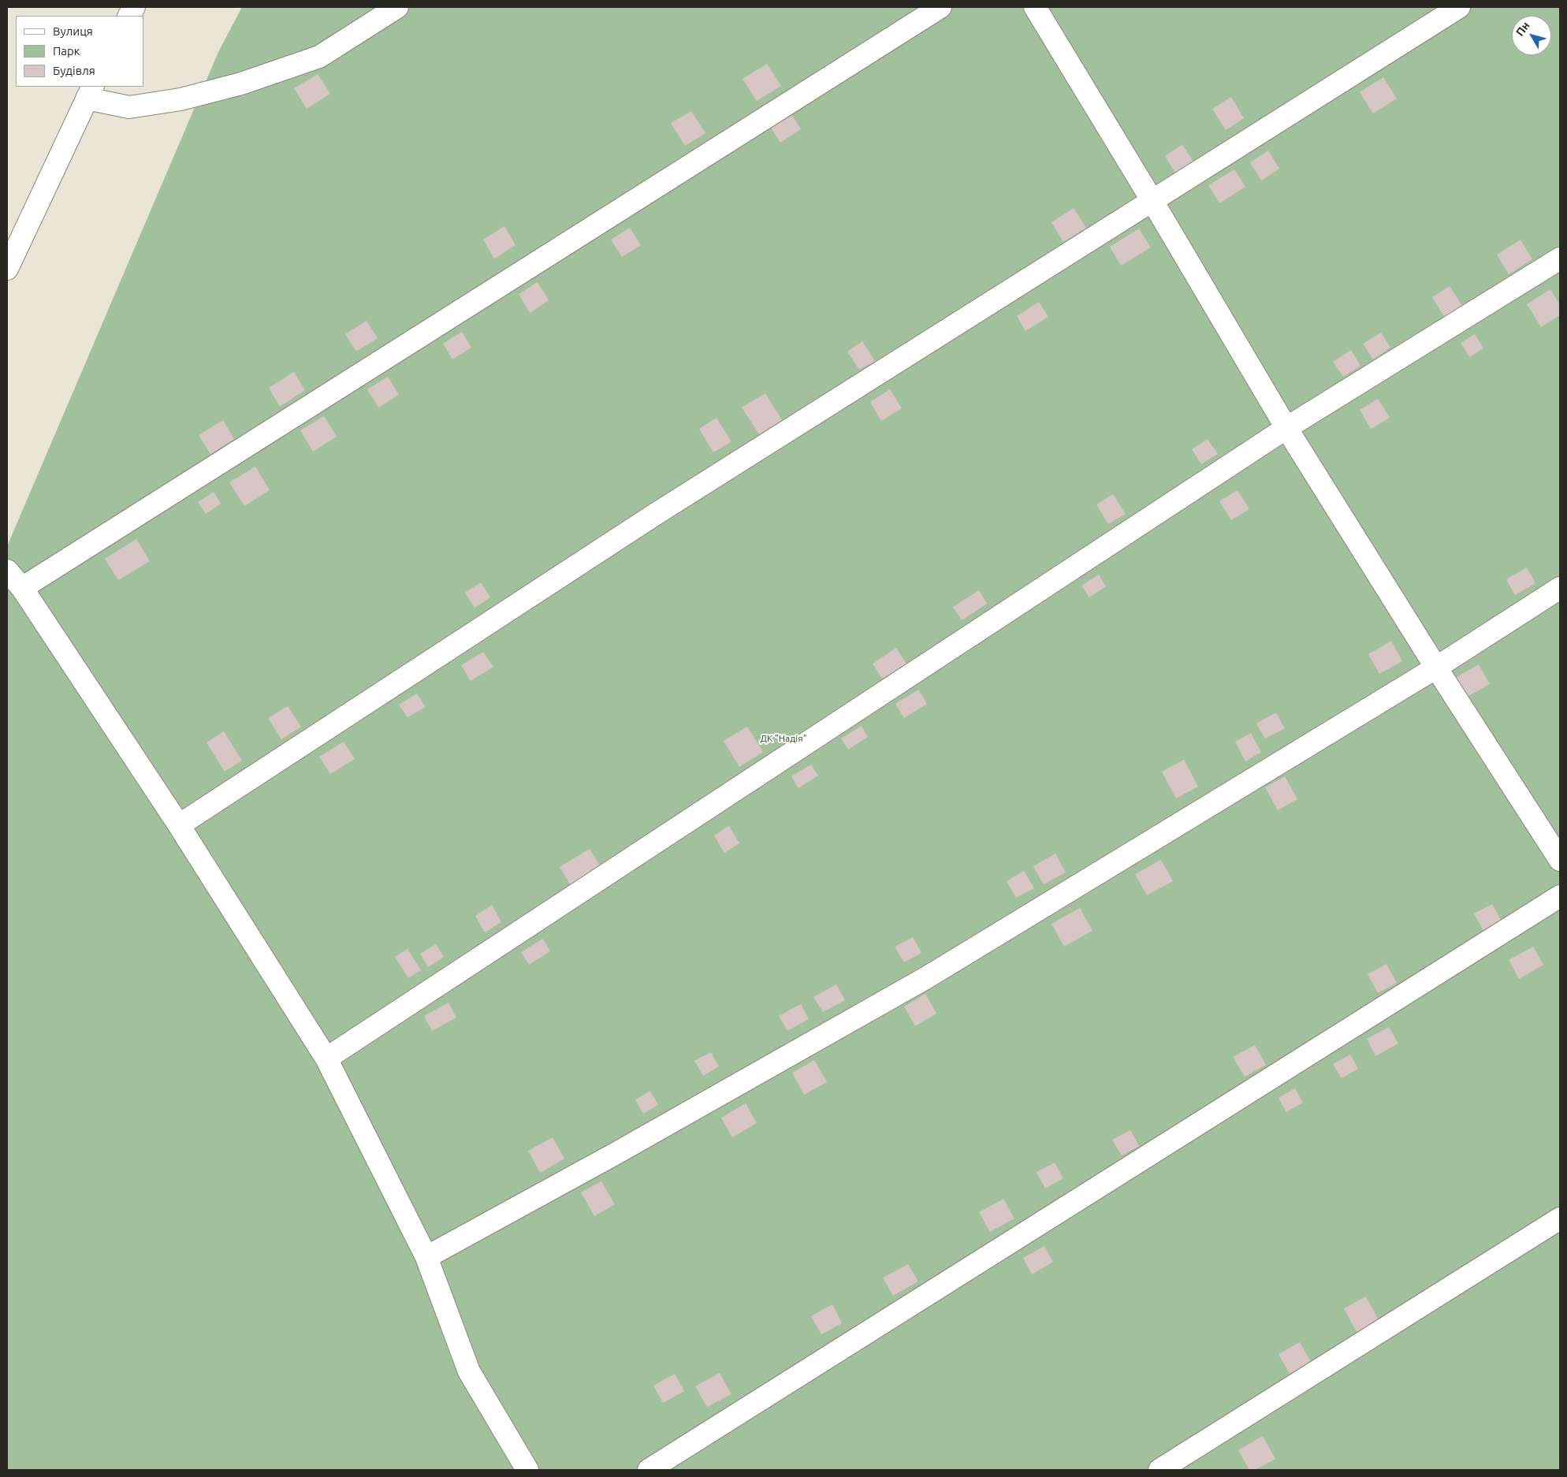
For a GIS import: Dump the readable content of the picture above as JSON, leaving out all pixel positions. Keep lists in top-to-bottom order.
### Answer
{
  "parks": ["ДК \"Надія\""],
  "legend": ["Вулиця", "Парк", "Будівля"],
  "north": "top left"
}
